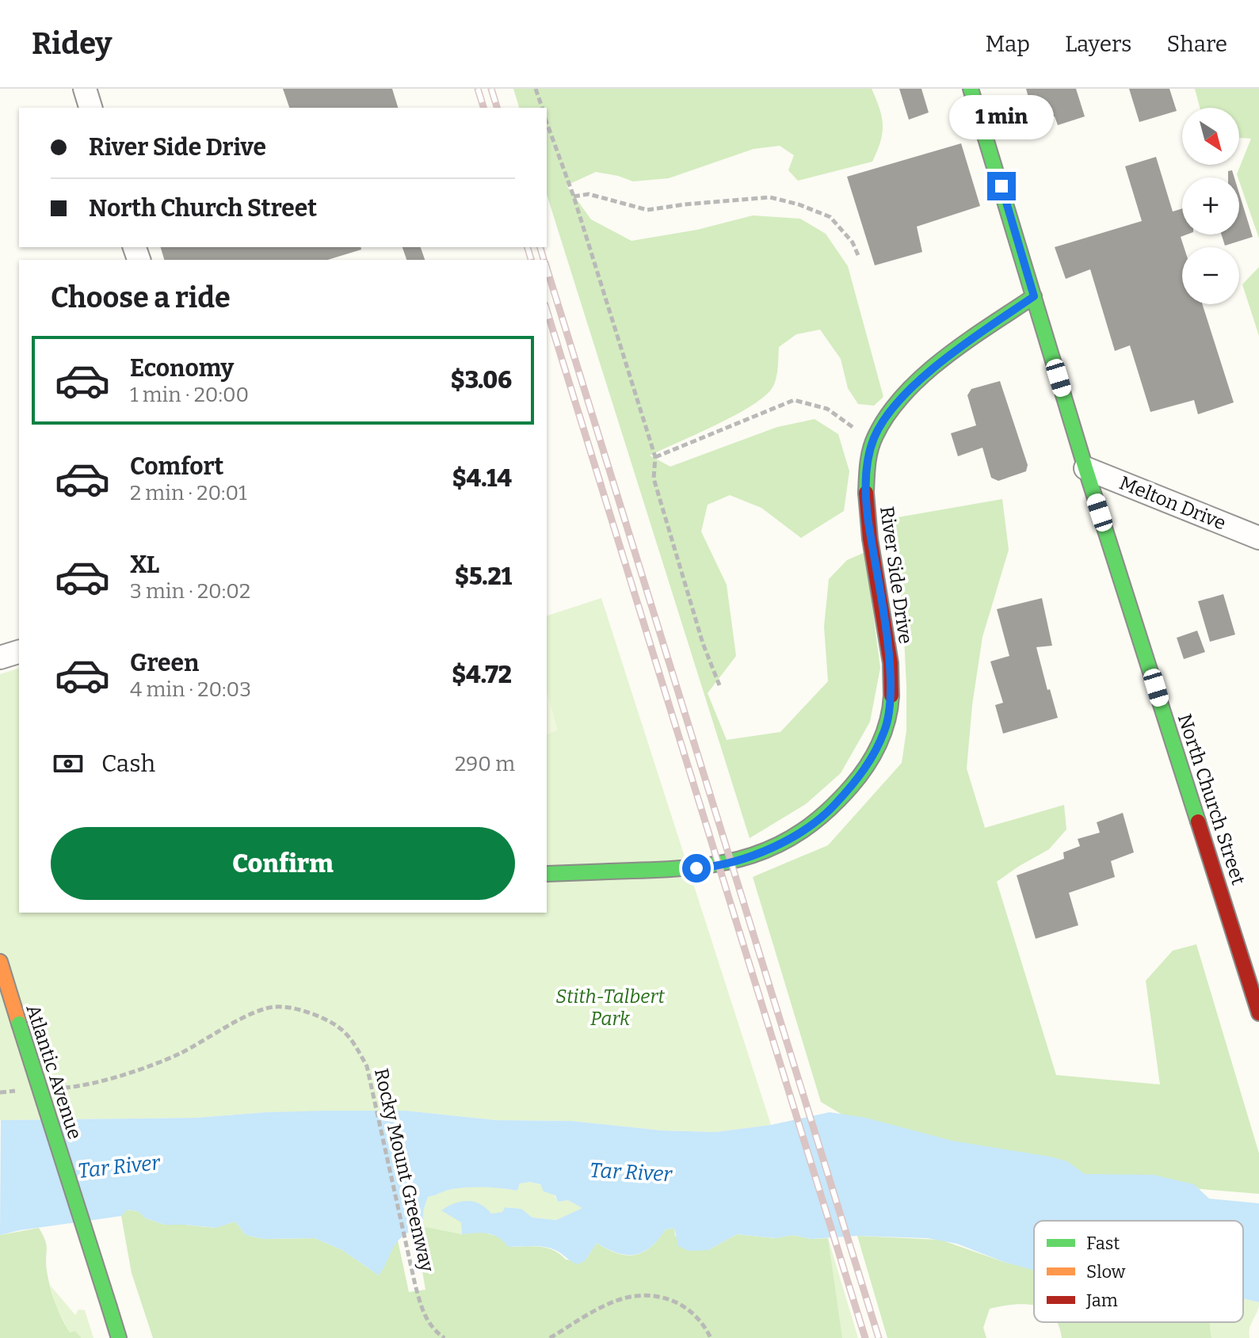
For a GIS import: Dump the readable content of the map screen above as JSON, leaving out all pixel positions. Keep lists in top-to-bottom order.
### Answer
{
  "streets": {
    "main road": ["River Side Drive", "North Church Street", "Atlantic Avenue"],
    "street": ["Melton Drive"],
    "path": ["Rocky Mount Greenway"]
  },
  "crossings": [
    ["Melton Drive", "North Church Street"],
    ["River Side Drive", "North Church Street"]
  ],
  "water": ["Tar River"],
  "parks": ["Stith-Talbert Park"],
  "legend": ["Fast", "Slow", "Jam"],
  "north": "bottom right",
  "page": {
    "header": "Ridey",
    "nav": ["Map", "Layers", "Share"],
    "bubble": "1 min",
    "map_buttons": ["+", "−"],
    "banner": ["River Side Drive", "North Church Street"],
    "heading": "Choose a ride",
    "list": [
      {
        "name": "Economy",
        "note": "1 min · 20:00",
        "value": "$3.06"
      },
      {
        "name": "Comfort",
        "note": "2 min · 20:01",
        "value": "$4.14"
      },
      {
        "name": "XL",
        "note": "3 min · 20:02",
        "value": "$5.21"
      },
      {
        "name": "Green",
        "note": "4 min · 20:03",
        "value": "$4.72"
      }
    ],
    "pay": ["Cash", "290 m"],
    "buttons": "Confirm"
  }
}
